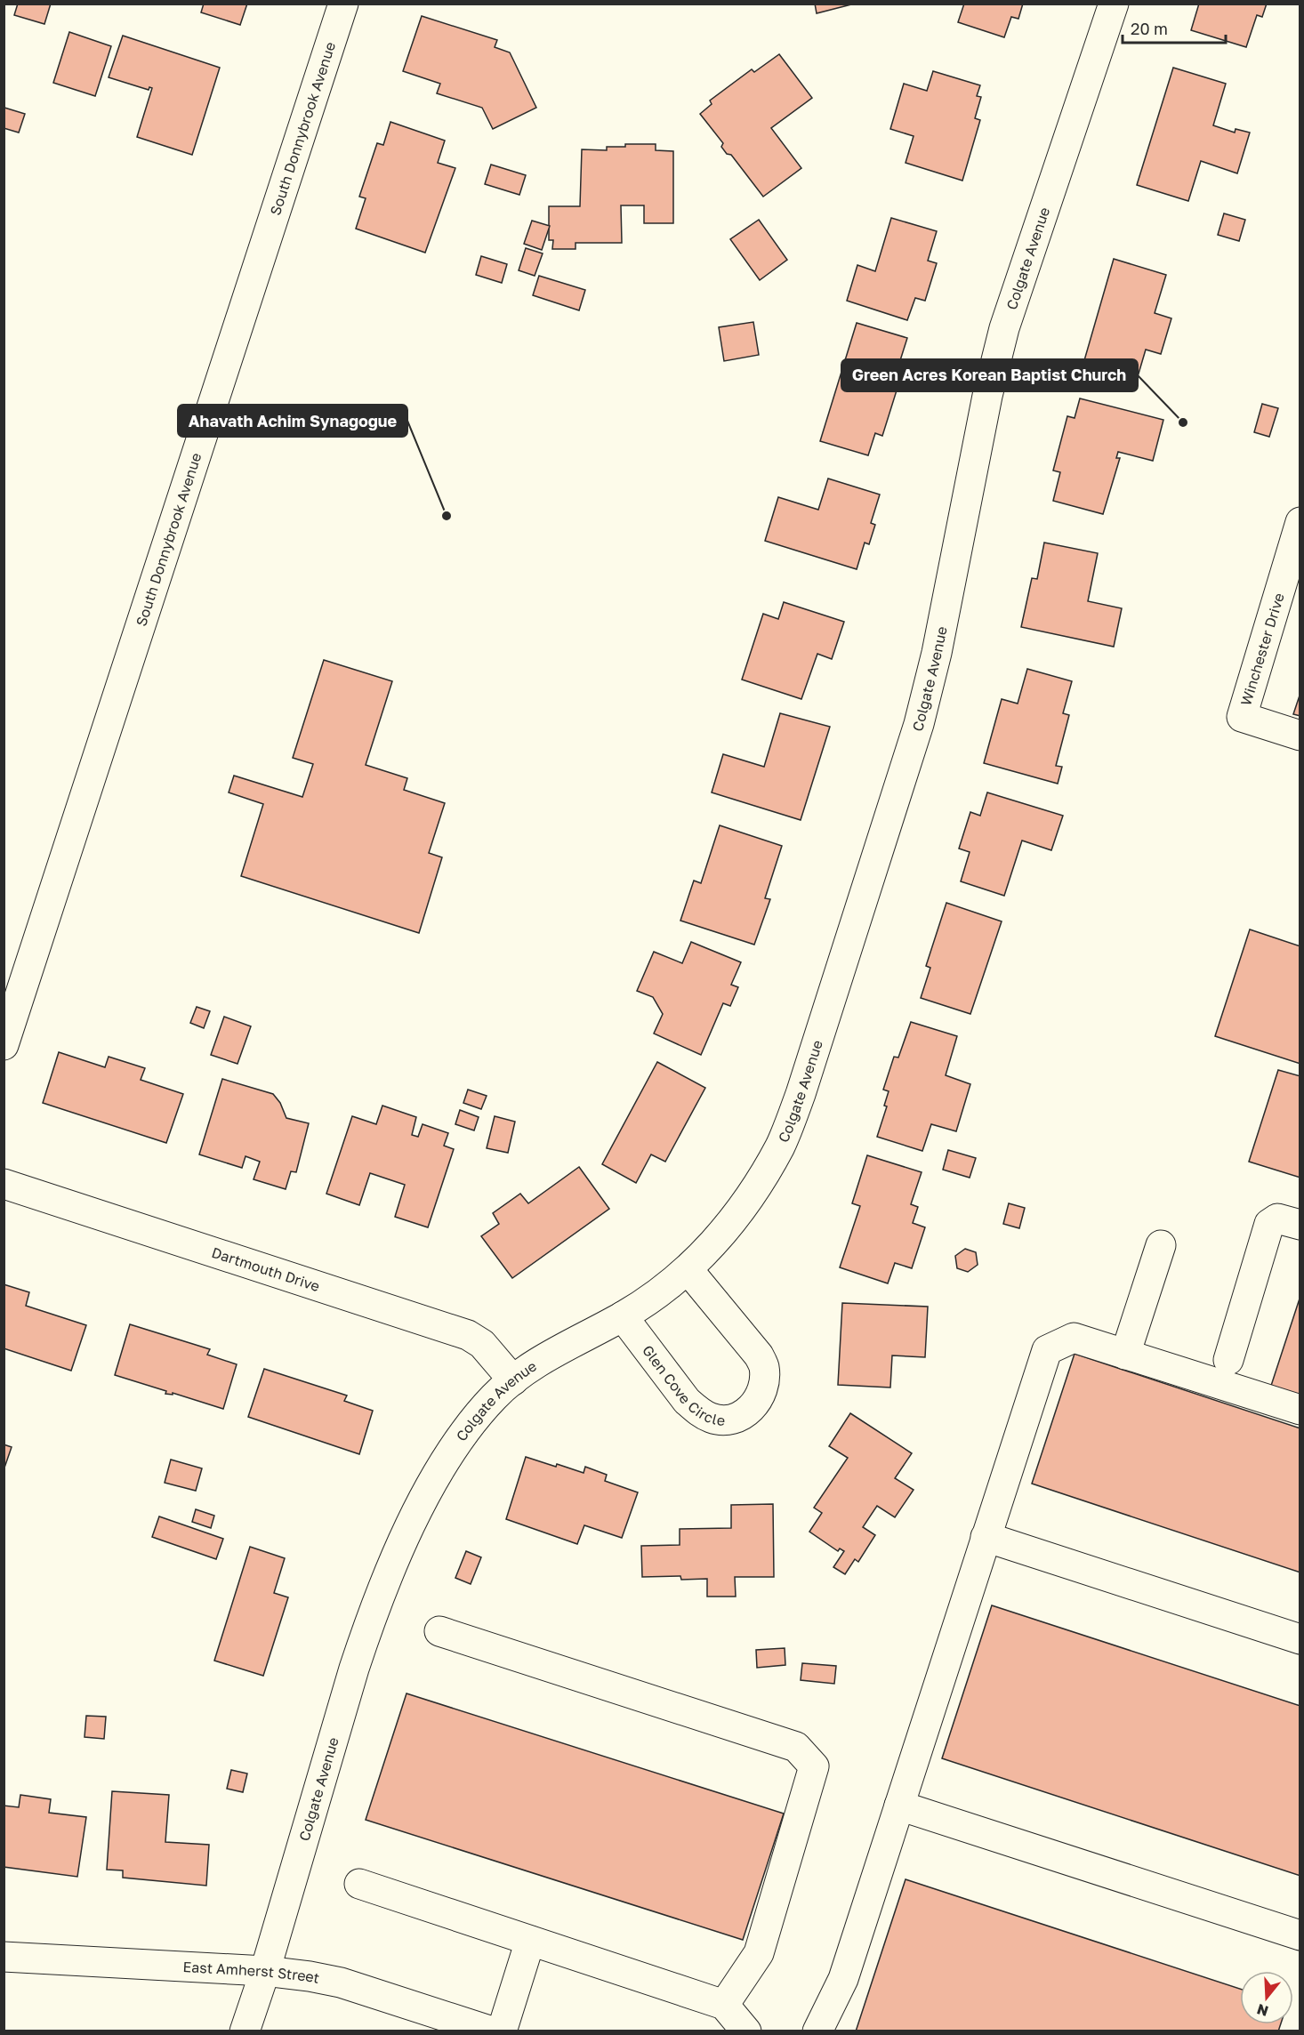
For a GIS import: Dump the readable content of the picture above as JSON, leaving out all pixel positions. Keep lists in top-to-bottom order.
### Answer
{
  "streets": {
    "street": [
      "South Donnybrook Avenue",
      "Colgate Avenue",
      "Winchester Drive",
      "Dartmouth Drive",
      "Glen Cove Circle",
      "East Amherst Street"
    ]
  },
  "crossings": [
    ["Colgate Avenue", "Dartmouth Drive"],
    ["Colgate Avenue", "Glen Cove Circle"],
    ["Colgate Avenue", "East Amherst Street"]
  ],
  "places": ["Green Acres Korean Baptist Church", "Ahavath Achim Synagogue"],
  "scale_bar": "20 m",
  "north": "bottom"
}
